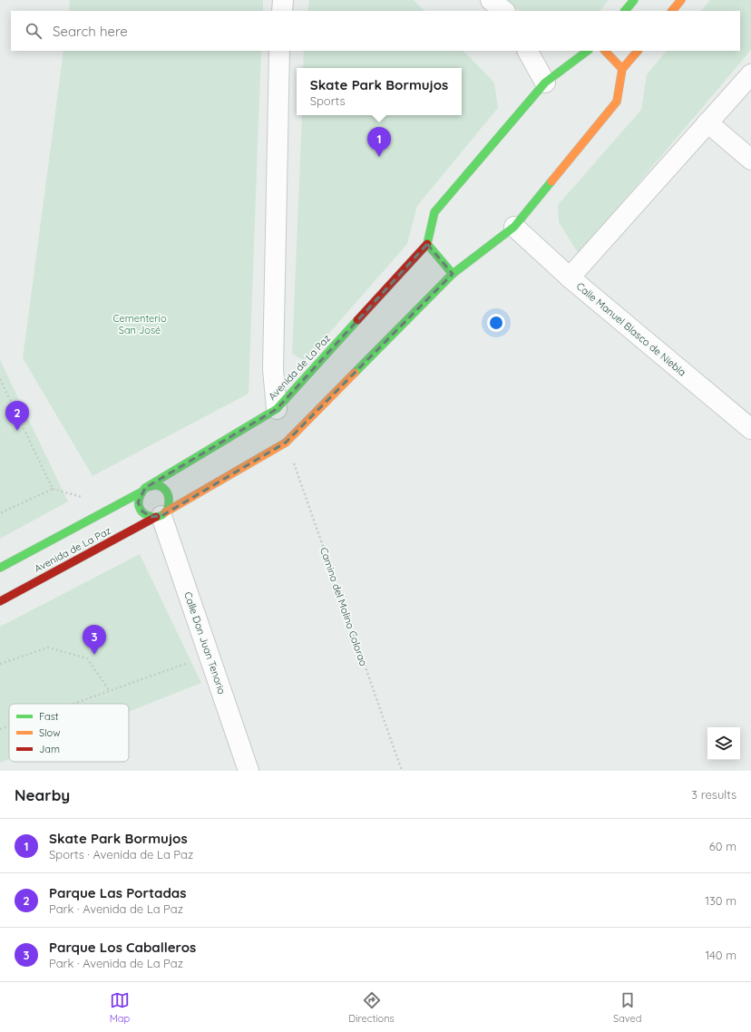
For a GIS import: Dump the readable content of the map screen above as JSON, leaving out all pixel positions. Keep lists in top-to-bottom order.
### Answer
{
  "streets": {
    "street": ["Calle Manuel Blasco de Niebla", "Avenida de La Paz", "Calle Don Juan Tenorio"],
    "path": ["Camino del Molino Colorao"]
  },
  "crossings": [
    ["Calle Manuel Blasco de Niebla", "Avenida de La Paz"],
    ["Avenida de La Paz", "Camino del Molino Colorao"],
    ["Avenida de La Paz", "Calle Don Juan Tenorio"]
  ],
  "parks": ["Cementerio San José"],
  "legend": ["Fast", "Slow", "Jam"],
  "page": {
    "search": "Search here",
    "popup": ["Skate Park Bormujos", "Sports"],
    "pins": ["1", "2", "3"],
    "heading": ["Nearby", "3 results"],
    "list": [
      {
        "mark": "1",
        "name": "Skate Park Bormujos",
        "note": "Sports · Avenida de La Paz",
        "value": "60 m"
      },
      {
        "mark": "2",
        "name": "Parque Las Portadas",
        "note": "Park · Avenida de La Paz",
        "value": "130 m"
      },
      {
        "mark": "3",
        "name": "Parque Los Caballeros",
        "note": "Park · Avenida de La Paz",
        "value": "140 m"
      }
    ],
    "nav": ["Map", "Directions", "Saved"]
  }
}
